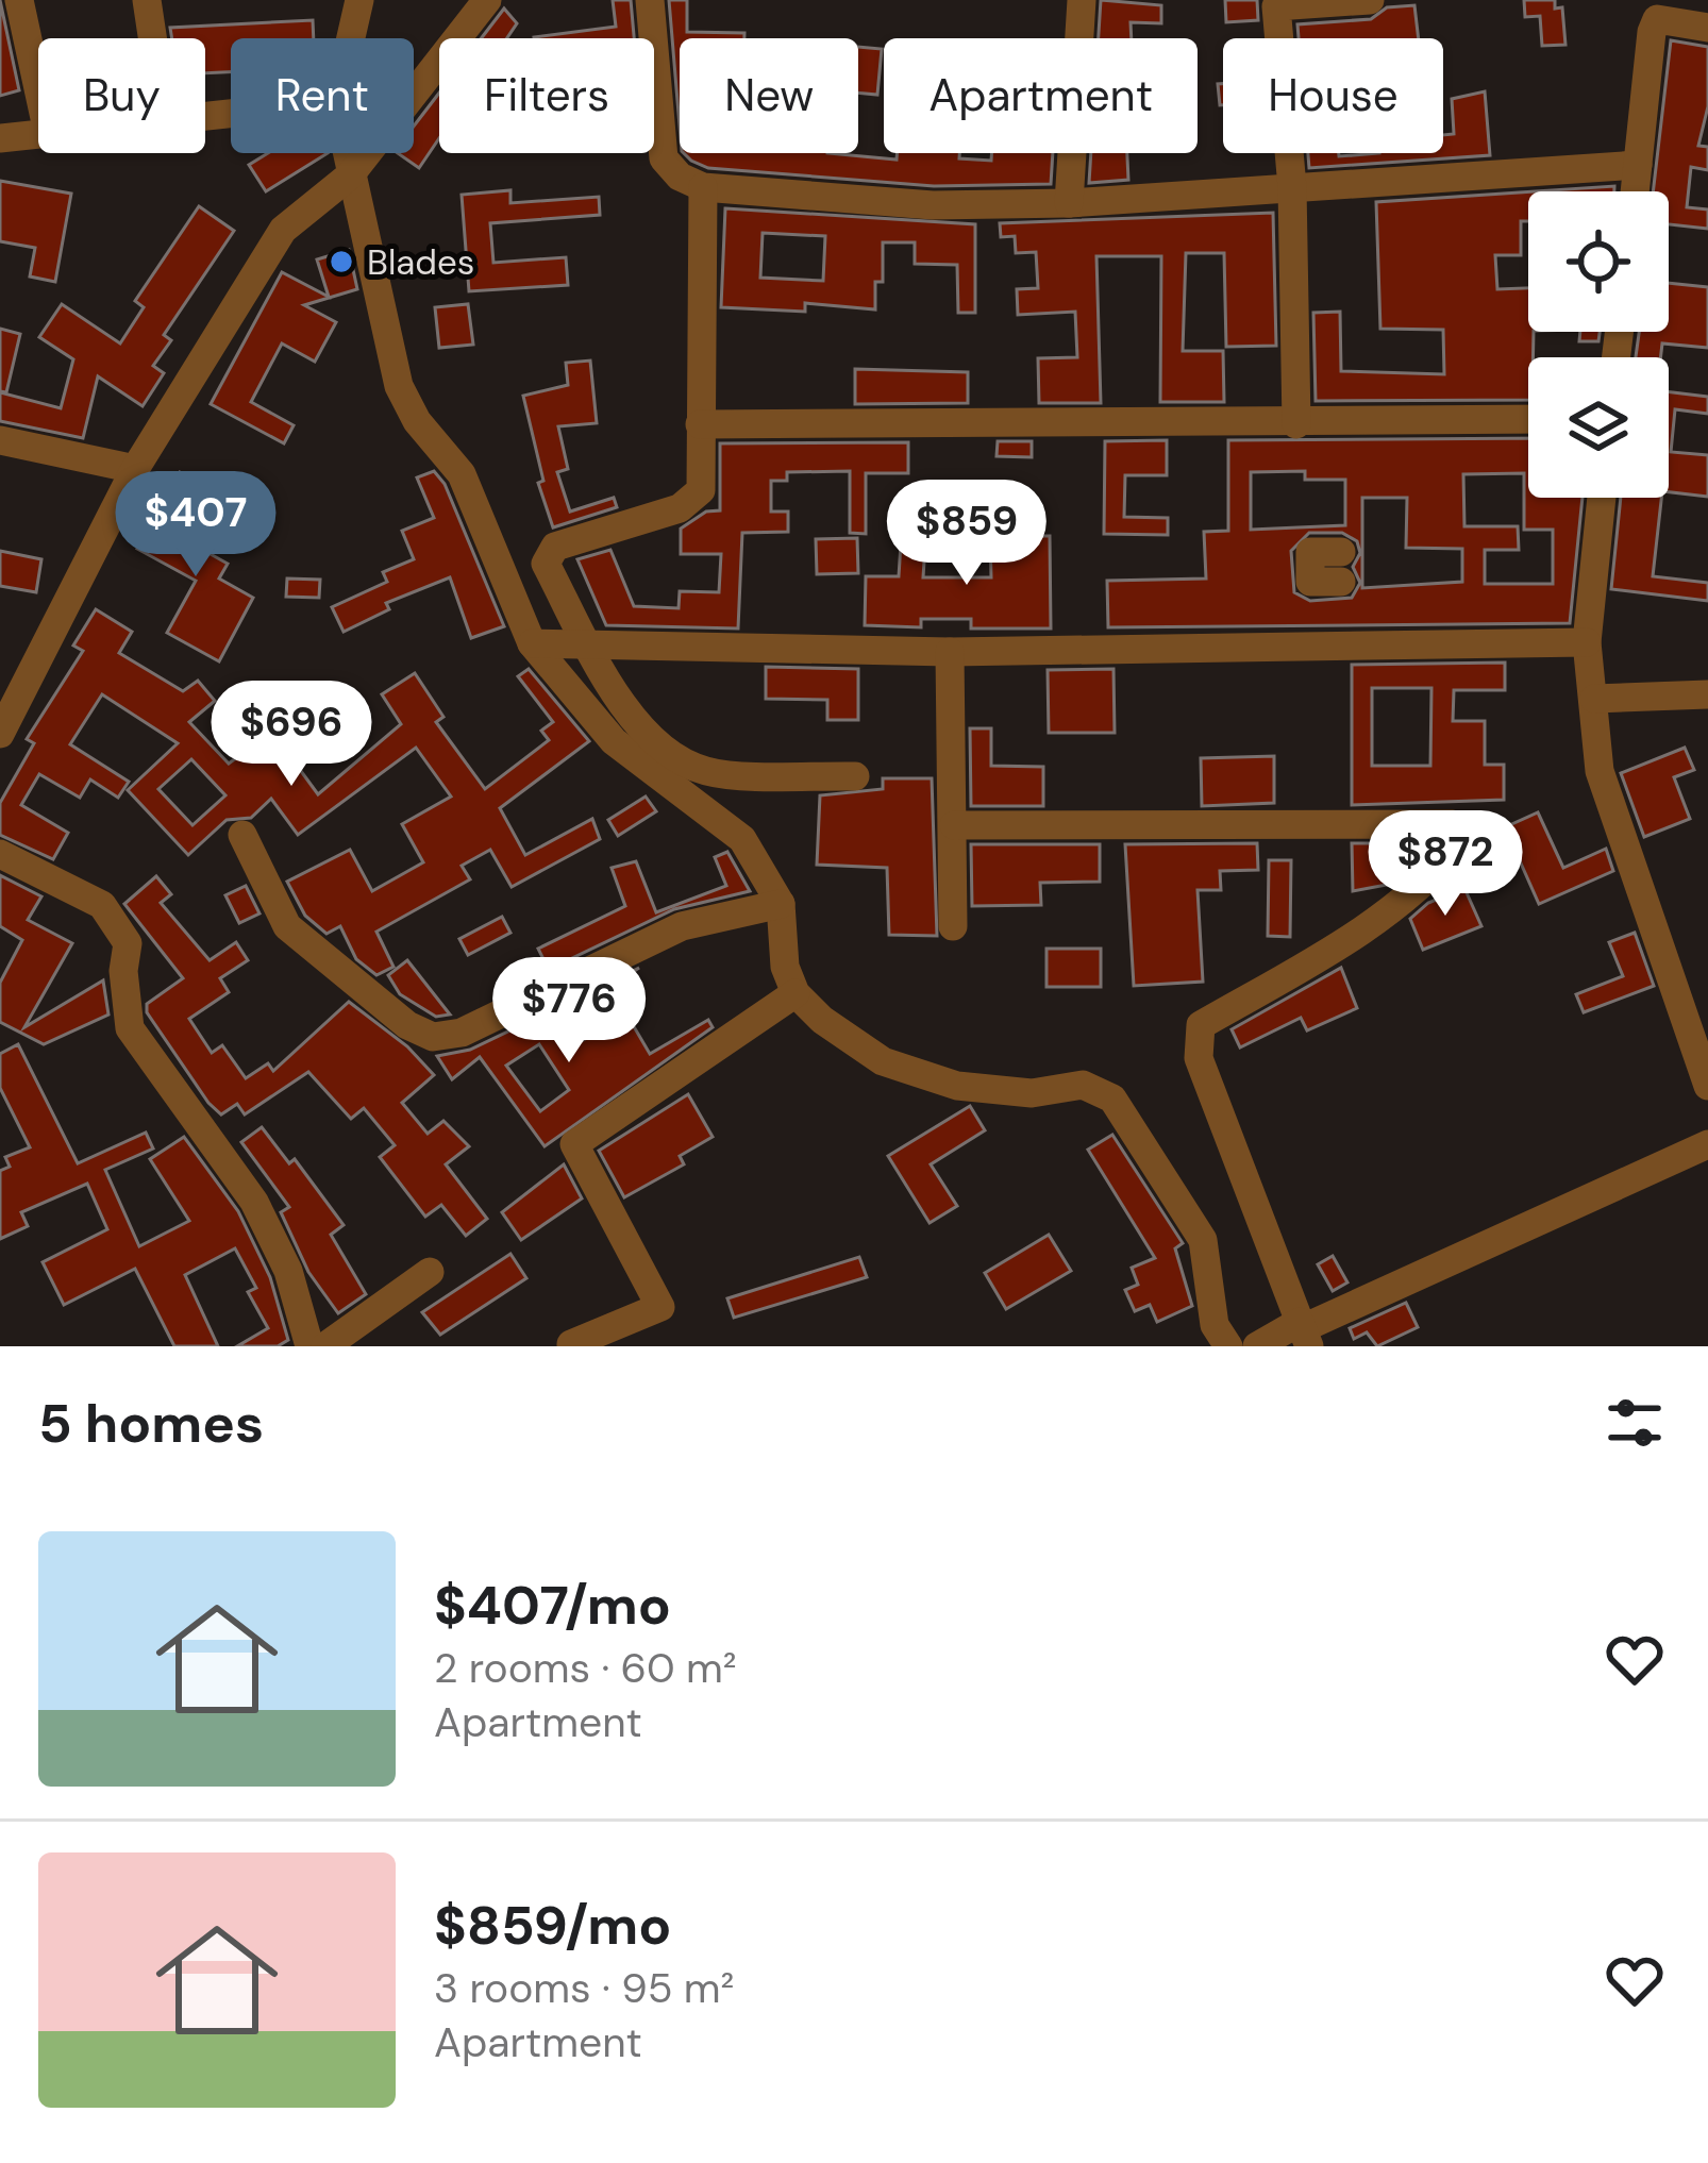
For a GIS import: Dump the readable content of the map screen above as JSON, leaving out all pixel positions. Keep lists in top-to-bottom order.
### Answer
{
  "places": ["Blades"],
  "page": {
    "chip": [
      "Buy",
      "Rent",
      "Filters",
      "New",
      "Apartment",
      "House"
    ],
    "price": [
      "$407",
      "$859",
      "$696",
      "$872",
      "$776"
    ],
    "heading": "5 homes",
    "list": [
      {
        "name": "$407/mo",
        "note": "2 rooms · 60 m² · Apartment"
      },
      {
        "name": "$859/mo",
        "note": "3 rooms · 95 m² · Apartment"
      }
    ]
  }
}
